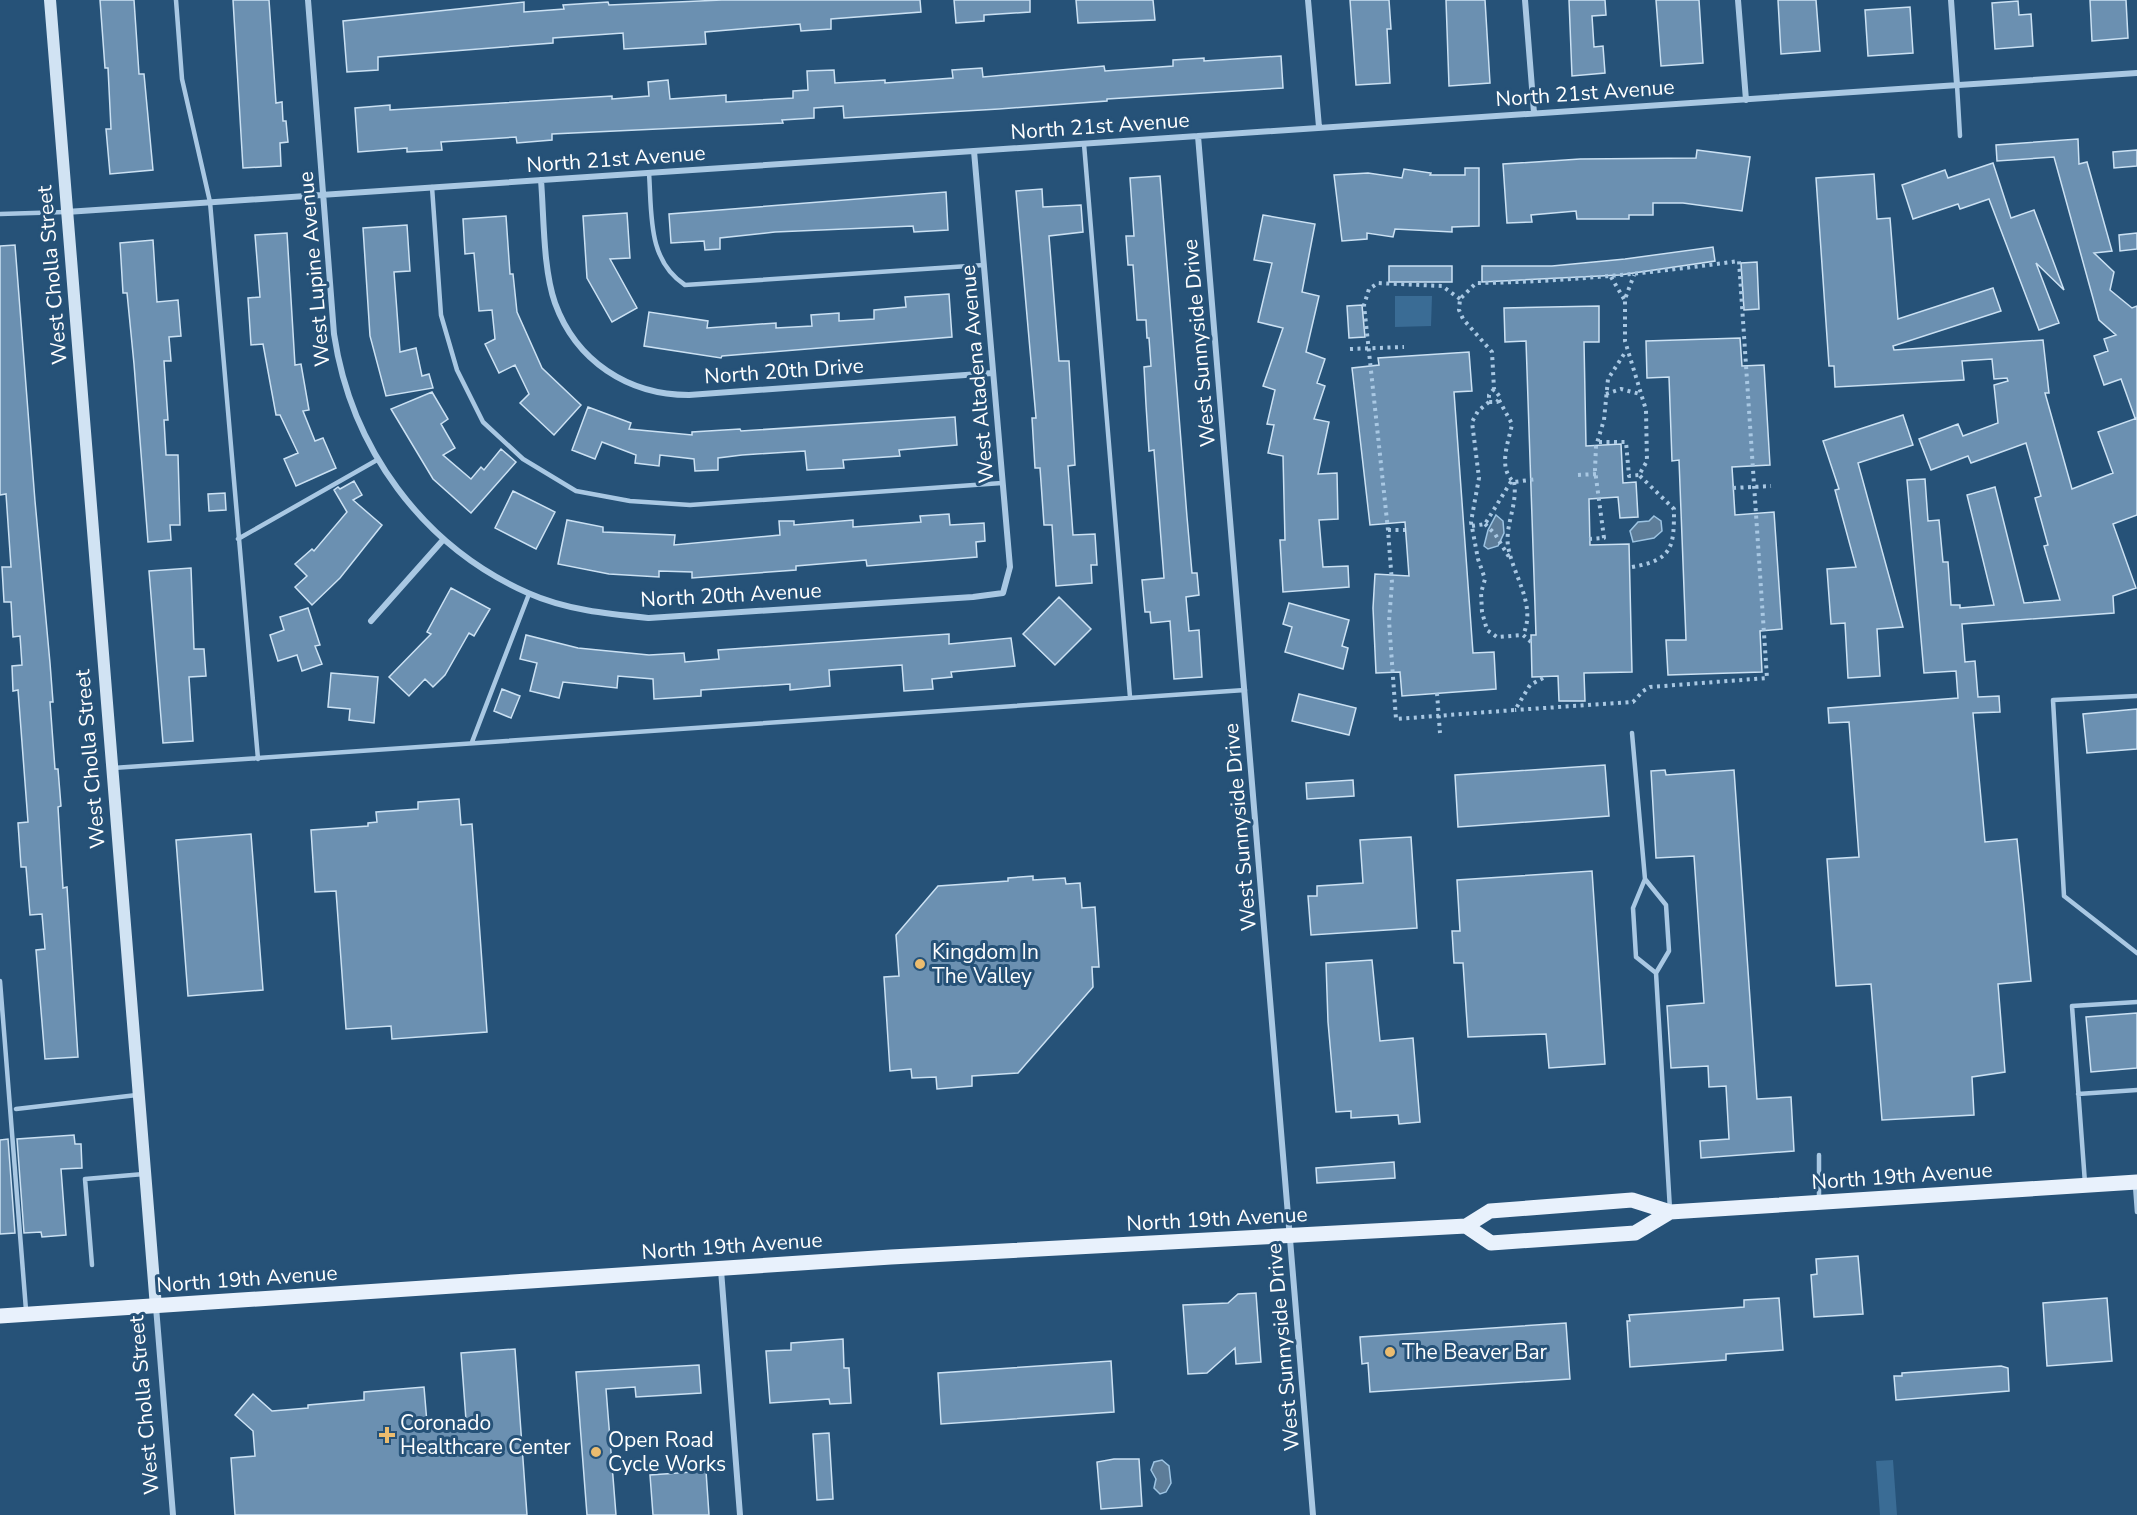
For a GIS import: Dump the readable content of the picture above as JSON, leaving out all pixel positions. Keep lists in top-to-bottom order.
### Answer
{
  "streets": {
    "main road": ["North 19th Avenue"],
    "street": [
      "North 21st Avenue",
      "West Lupine Avenue",
      "West Cholla Street",
      "West Sunnyside Drive",
      "North 20th Drive",
      "West Altadena Avenue",
      "North 20th Avenue"
    ]
  },
  "crossings": [
    ["North 21st Avenue", "West Lupine Avenue"],
    ["North 21st Avenue", "West Cholla Street"],
    ["North 21st Avenue", "West Sunnyside Drive"],
    ["North 21st Avenue", "North 20th Drive"],
    ["North 21st Avenue", "West Altadena Avenue"],
    ["West Lupine Avenue", "North 20th Avenue"],
    ["West Cholla Street", "North 19th Avenue"],
    ["West Sunnyside Drive", "North 19th Avenue"],
    ["North 20th Drive", "West Altadena Avenue"],
    ["West Altadena Avenue", "North 20th Avenue"]
  ],
  "places": {
    "other": ["Kingdom In The Valley", "The Beaver Bar", "Open Road Cycle Works"],
    "health": ["Coronado Healthcare Center"]
  }
}
